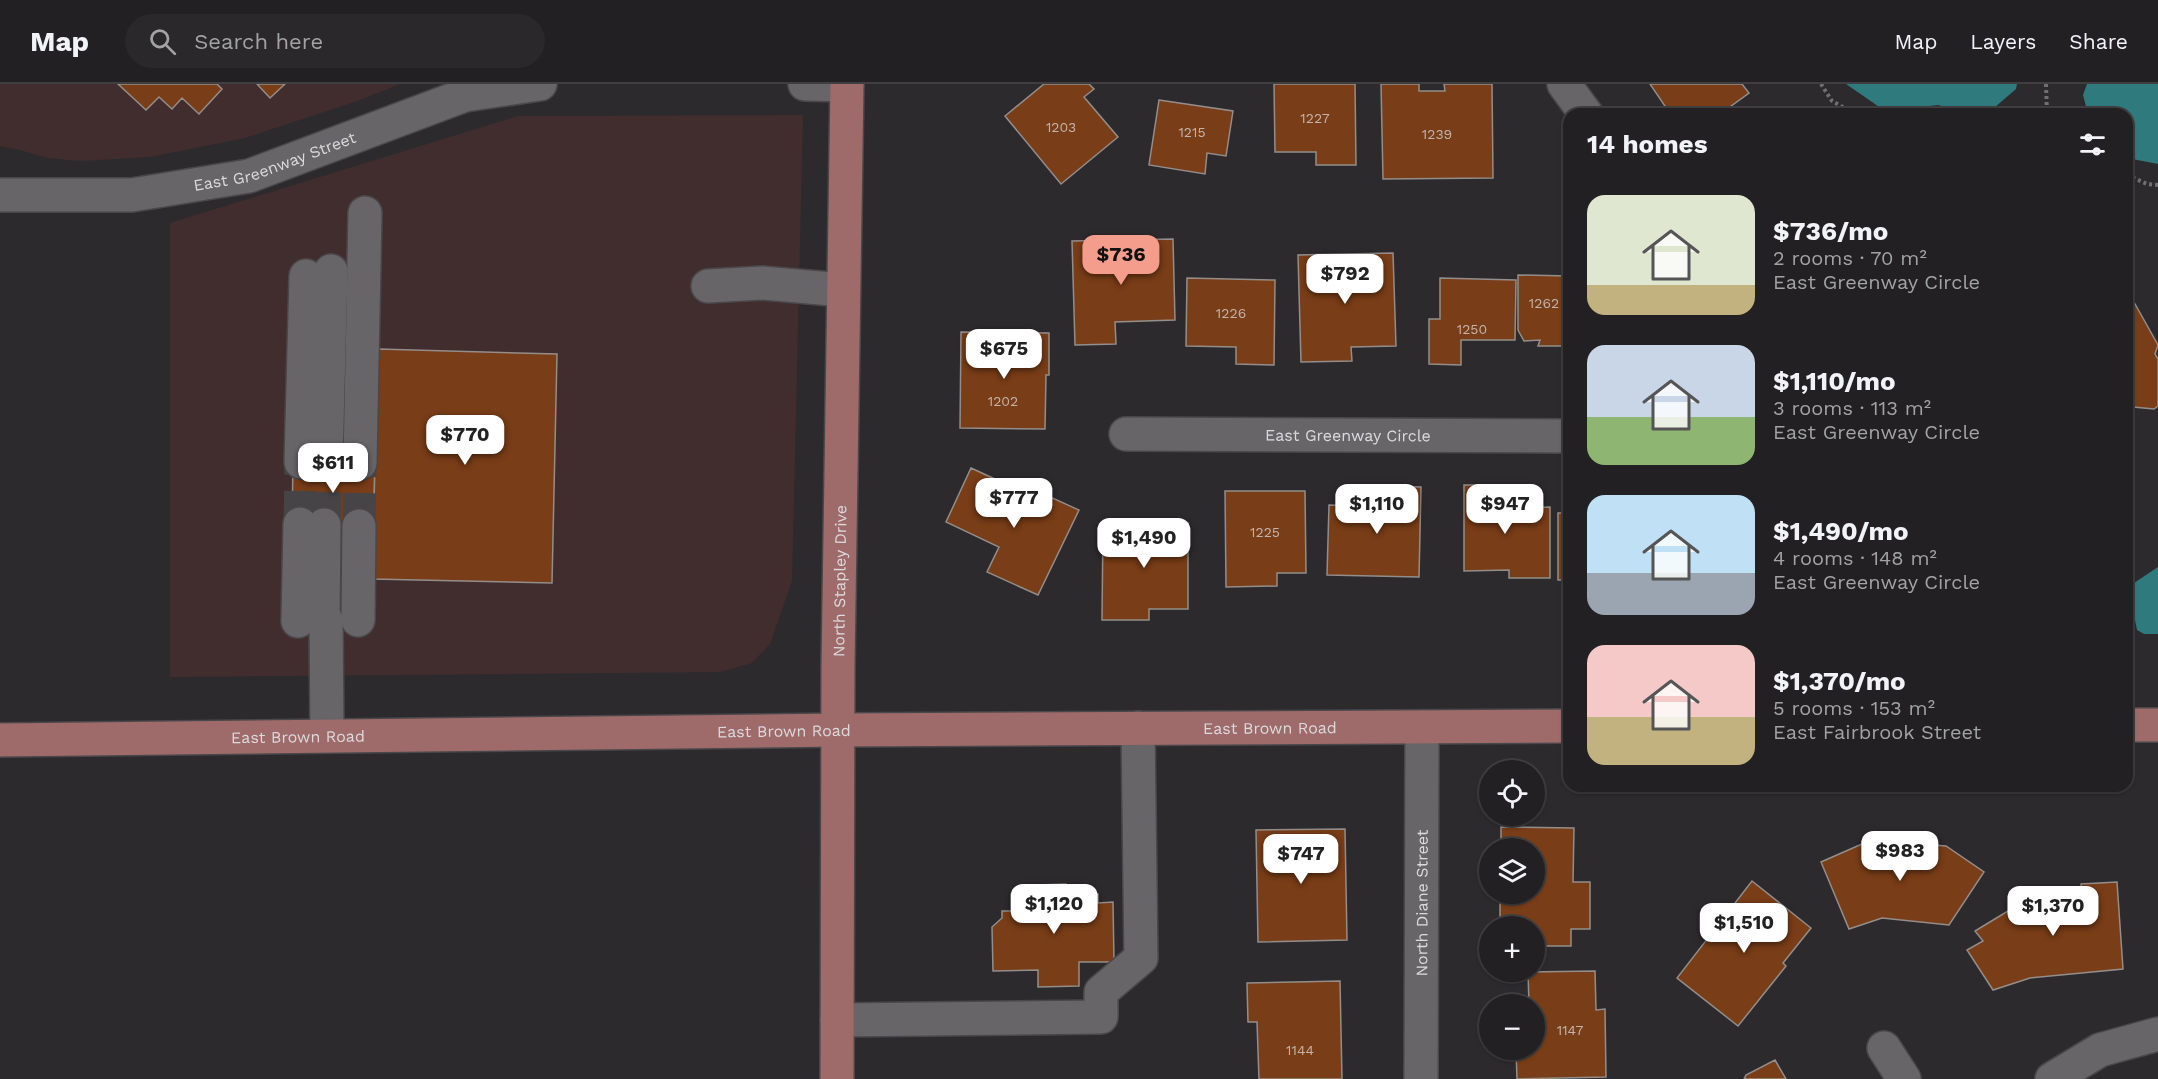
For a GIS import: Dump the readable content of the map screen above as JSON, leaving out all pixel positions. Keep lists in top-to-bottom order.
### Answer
{
  "streets": {
    "main road": ["North Stapley Drive", "East Brown Road"],
    "street": ["East Greenway Street", "East Greenway Circle", "North Diane Street"]
  },
  "crossings": [
    ["North Stapley Drive", "East Brown Road"],
    ["East Brown Road", "North Diane Street"]
  ],
  "house_numbers": [
    "1227",
    "1203",
    "1215",
    "1239",
    "1262",
    "1226",
    "1250",
    "1202",
    "1225",
    "1147",
    "1144"
  ],
  "page": {
    "header": "Map",
    "search": "Search here",
    "nav": ["Map", "Layers", "Share"],
    "heading": "14 homes",
    "list": [
      {
        "name": "$736/mo",
        "note": "2 rooms · 70 m² · East Greenway Circle"
      },
      {
        "name": "$1,110/mo",
        "note": "3 rooms · 113 m² · East Greenway Circle"
      },
      {
        "name": "$1,490/mo",
        "note": "4 rooms · 148 m² · East Greenway Circle"
      },
      {
        "name": "$1,370/mo",
        "note": "5 rooms · 153 m² · East Fairbrook Street"
      }
    ],
    "price": [
      "$736",
      "$792",
      "$675",
      "$770",
      "$611",
      "$777",
      "$1,110",
      "$947",
      "$1,490",
      "$983",
      "$747",
      "$1,120",
      "$1,370",
      "$1,510"
    ],
    "map_buttons": ["+", "−"]
  }
}
